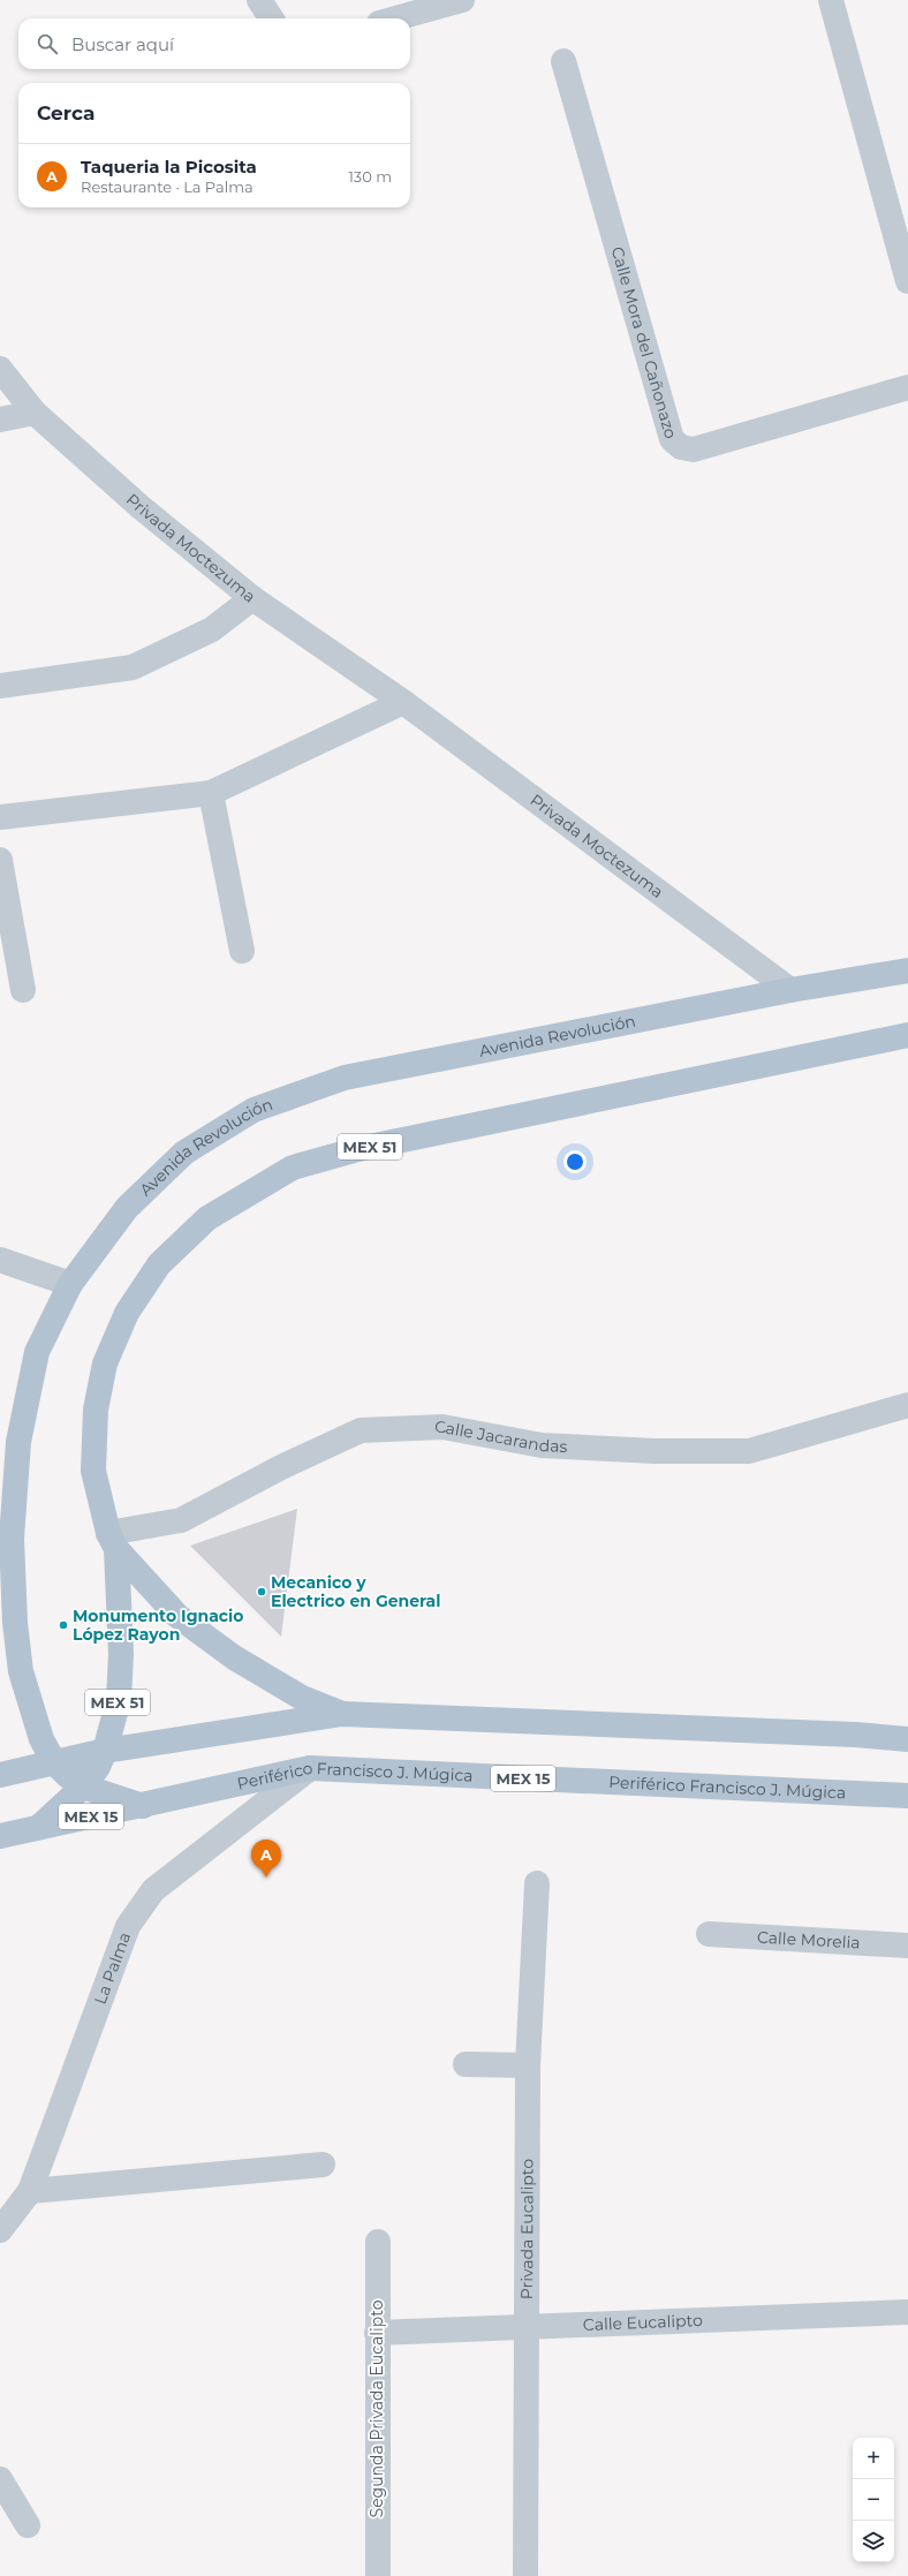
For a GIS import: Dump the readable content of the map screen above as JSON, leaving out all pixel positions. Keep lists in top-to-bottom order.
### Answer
{
  "streets": {
    "main road": [
      "Avenida Revolución",
      "MEX 51",
      "MEX 15",
      "Periférico Francisco J. Múgica"
    ],
    "street": [
      "Calle Mora del Cañonazo",
      "Privada Moctezuma",
      "Calle Jacarandas",
      "Calle Morelia",
      "La Palma",
      "Privada Eucalipto",
      "Calle Eucalipto",
      "Segunda Privada Eucalipto"
    ]
  },
  "crossings": [
    ["Privada Moctezuma", "Avenida Revolución"],
    ["Avenida Revolución", "MEX 51"],
    ["Avenida Revolución", "Periférico Francisco J. Múgica"],
    ["MEX 51", "Calle Jacarandas"],
    ["MEX 51", "Periférico Francisco J. Múgica"],
    ["Periférico Francisco J. Múgica", "La Palma"],
    ["Privada Eucalipto", "Calle Eucalipto"],
    ["Calle Eucalipto", "Segunda Privada Eucalipto"]
  ],
  "places": ["Mecanico y Electrico en General", "Monumento Ignacio López Rayon"],
  "page": {
    "search": "Buscar aquí",
    "heading": "Cerca",
    "list": [
      {
        "mark": "A",
        "name": "Taqueria la Picosita",
        "note": "Restaurante · La Palma",
        "value": "130 m"
      }
    ],
    "pins": "A",
    "map_buttons": ["+", "−"]
  }
}
